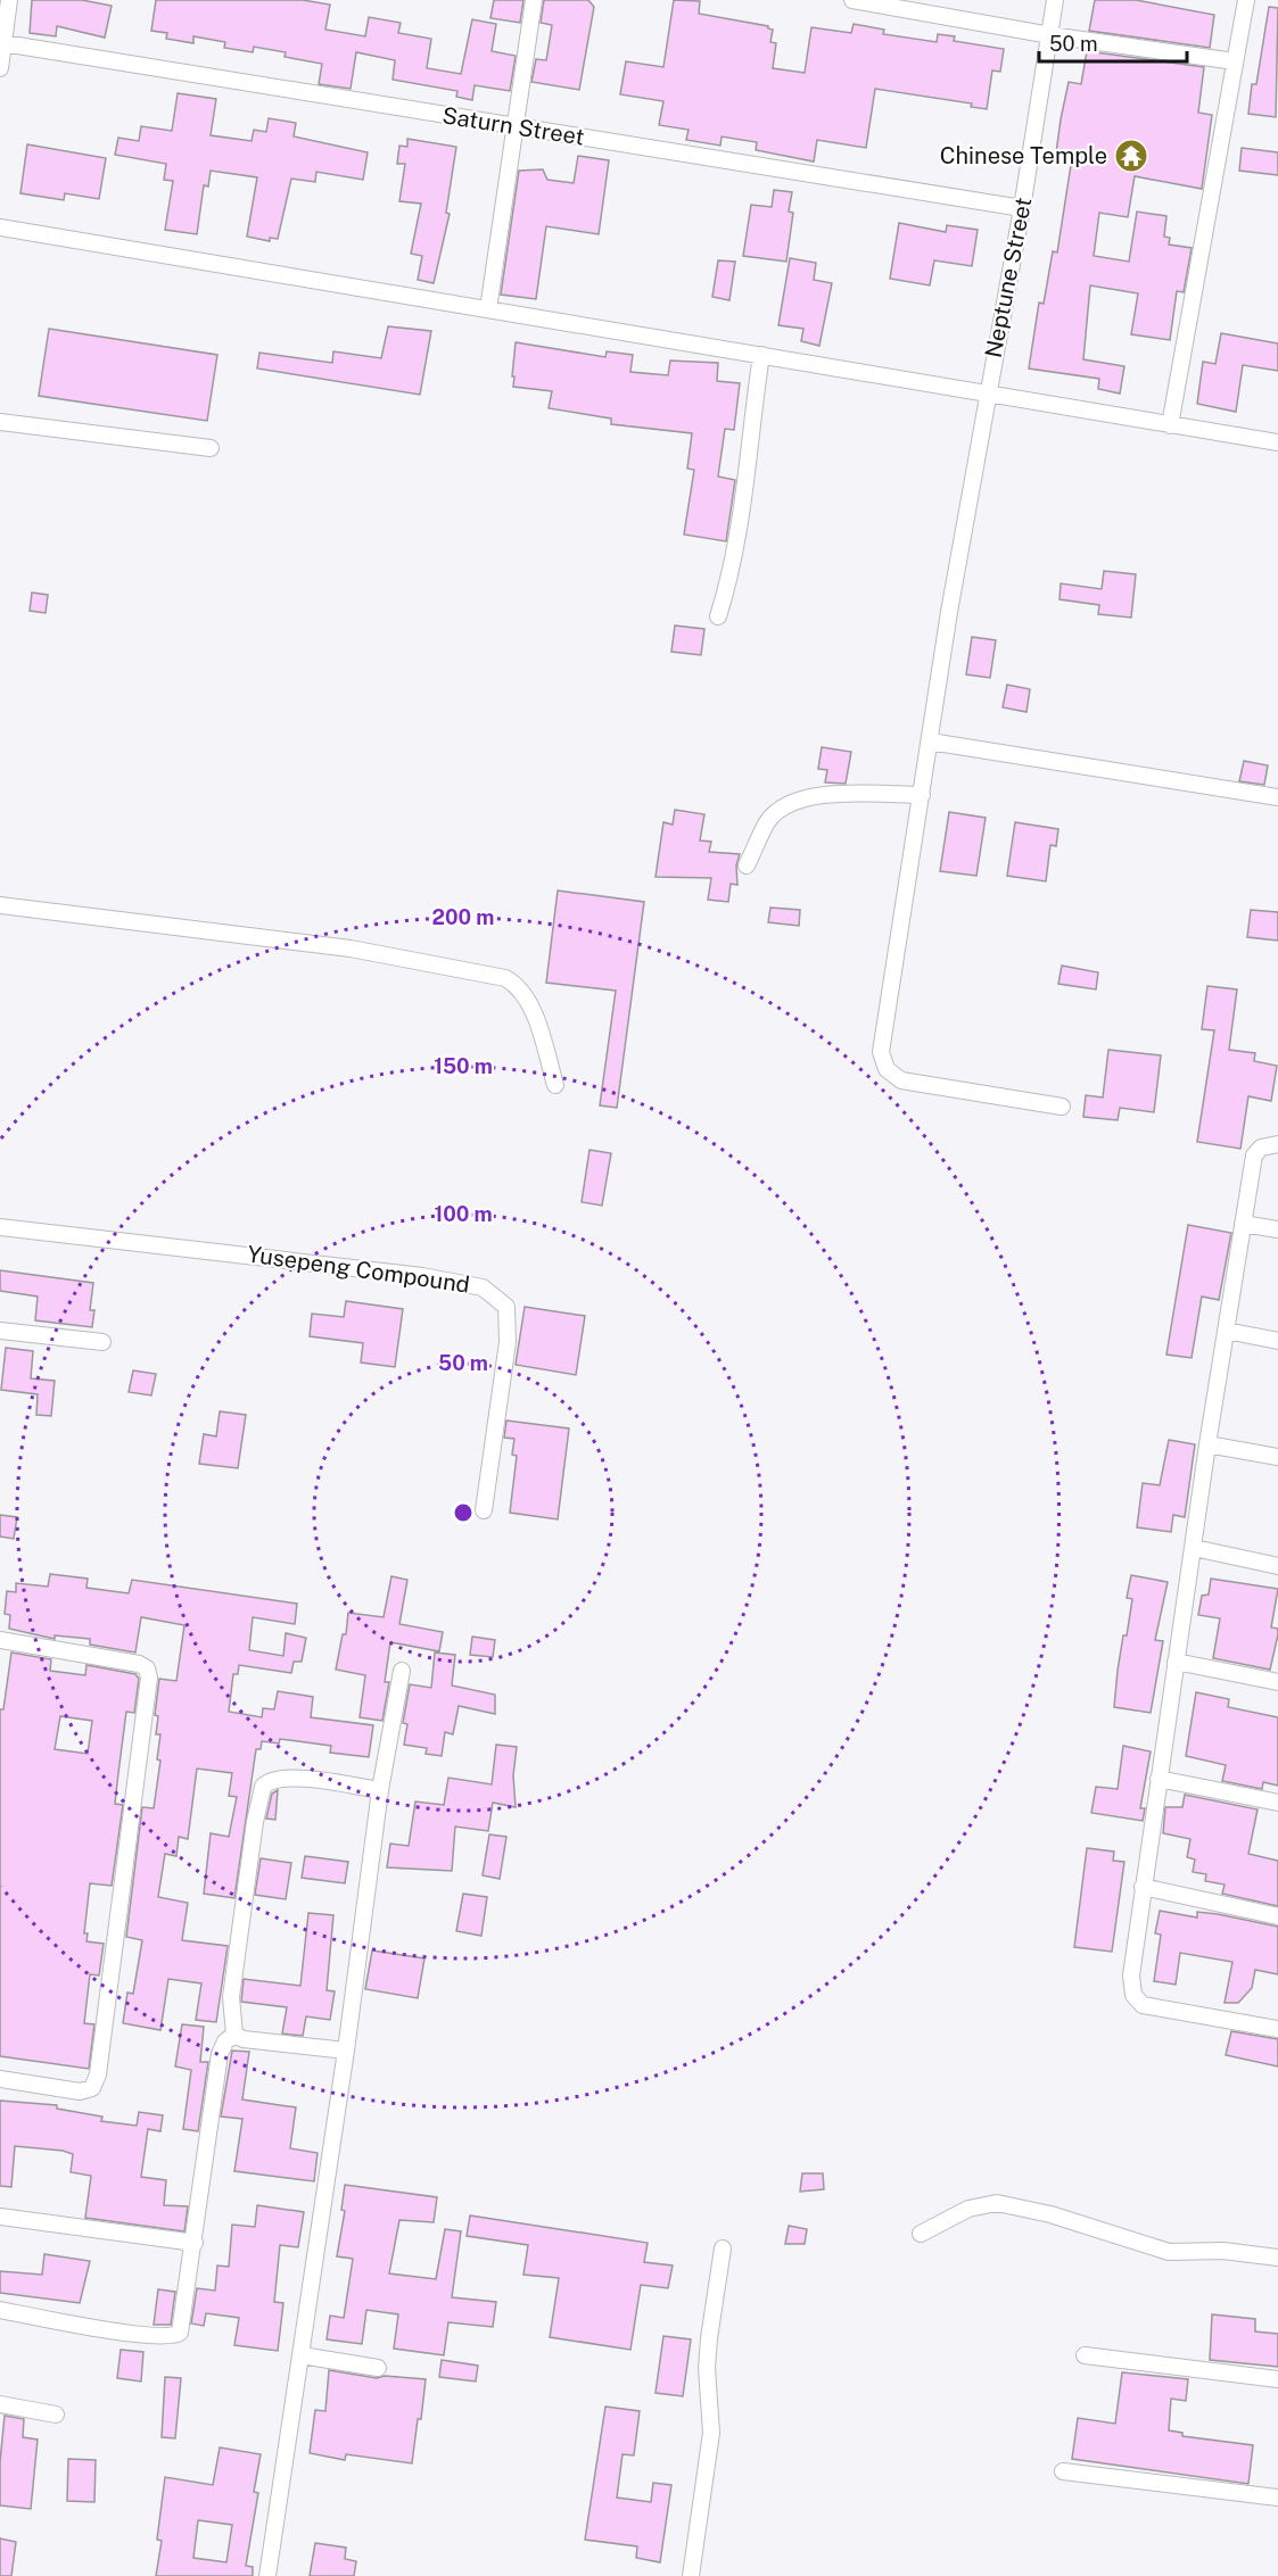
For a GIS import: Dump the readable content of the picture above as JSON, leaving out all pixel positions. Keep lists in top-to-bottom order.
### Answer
{
  "streets": {
    "street": ["Saturn Street", "Neptune Street", "Yusepeng Compound"]
  },
  "crossings": [
    ["Saturn Street", "Neptune Street"]
  ],
  "places": {
    "temple": ["Chinese Temple"]
  },
  "scale_bar": "50 m",
  "rings": [
    "200 m",
    "150 m",
    "100 m",
    "50 m"
  ]
}
